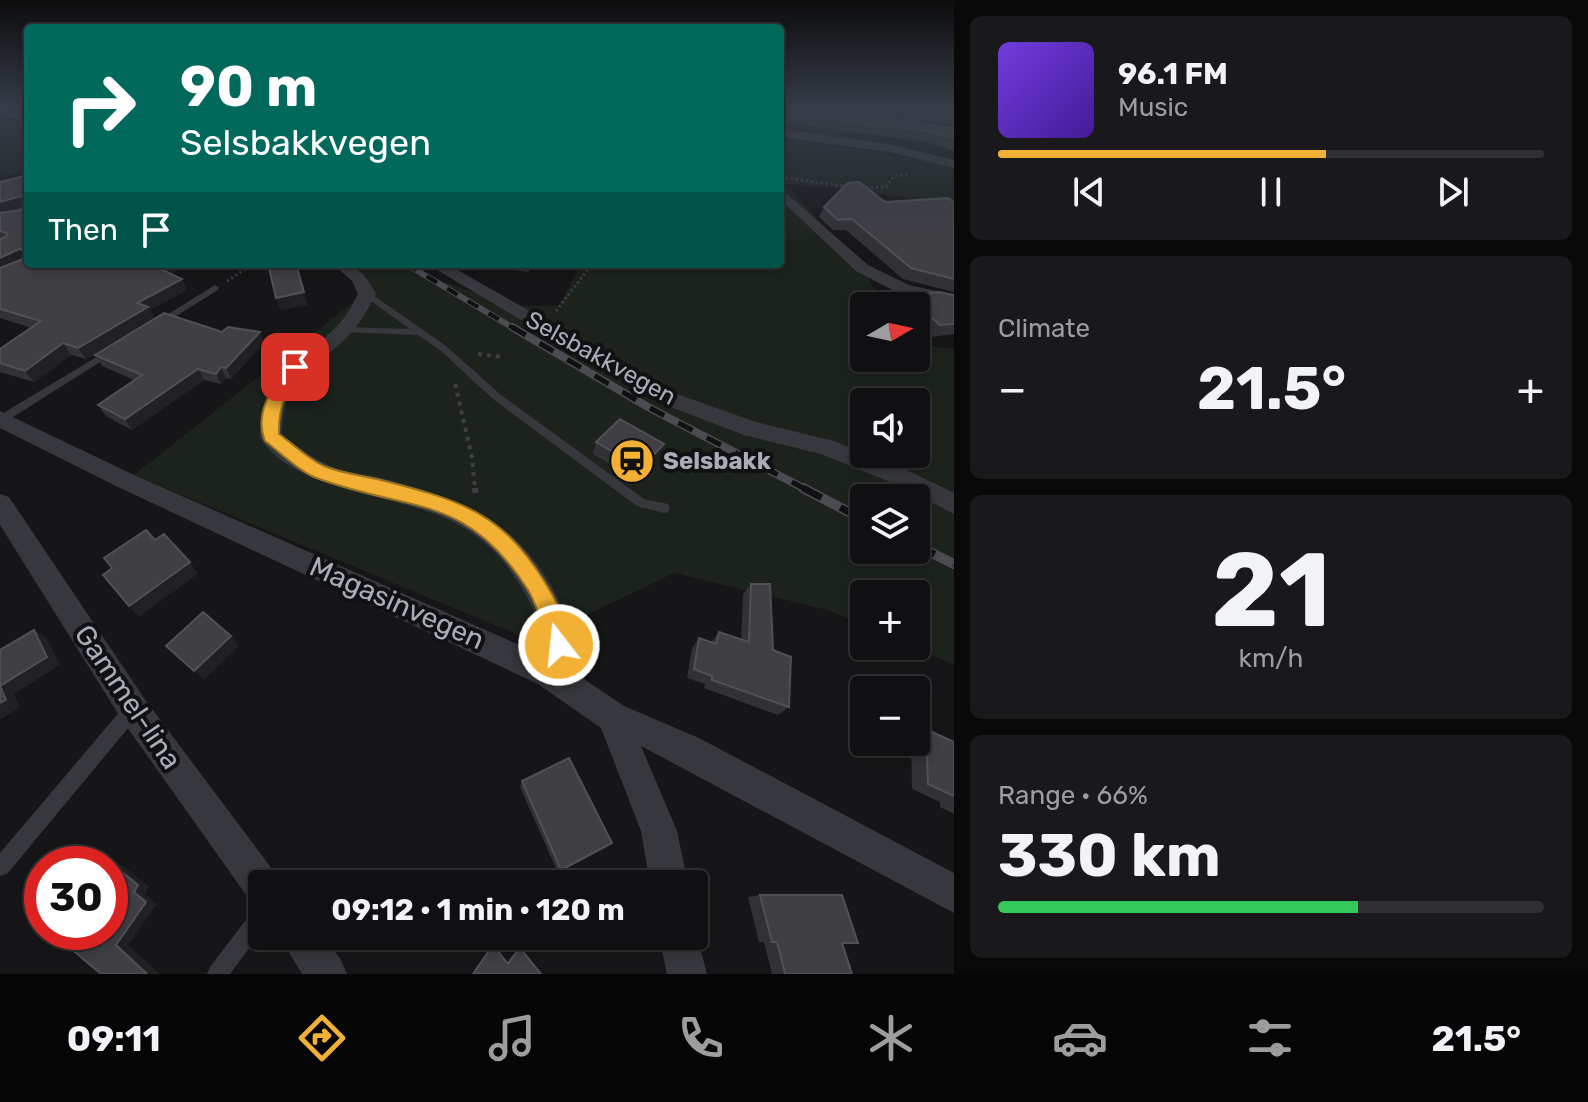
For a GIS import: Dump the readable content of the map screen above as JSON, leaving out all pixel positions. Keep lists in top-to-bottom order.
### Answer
{
  "streets": {
    "street": ["Selsbakkvegen", "Magasinvegen", "Gammel-lina"]
  },
  "places": {
    "station": ["Selsbakk"]
  },
  "north": "right",
  "page": {
    "turn": ["90 m", "Selsbakkvegen"],
    "song": ["96.1 FM", "Music"],
    "then": "Then",
    "tile": [
      "Climate",
      ["21", "km/h"],
      ["Range · 66%", "330 km"]
    ],
    "map_buttons": ["+", "−"],
    "heat": ["−", "21.5°", "+"],
    "limit": "30",
    "trip": "09:12 · 1 min · 120 m",
    "tabs": ["09:11", "21.5°"]
  }
}
